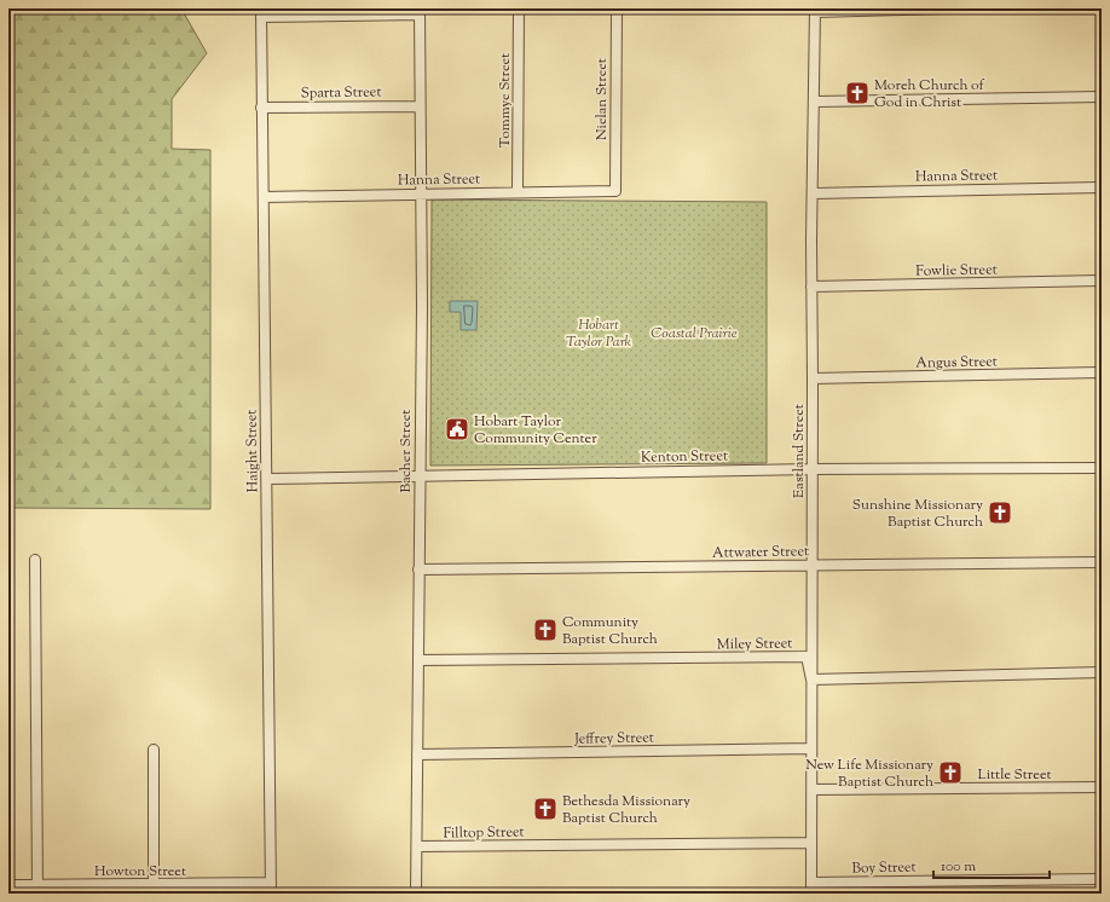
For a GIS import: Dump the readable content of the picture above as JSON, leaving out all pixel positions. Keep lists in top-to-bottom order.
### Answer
{
  "streets": {
    "street": [
      "Sparta Street",
      "Nielan Street",
      "Tommye Street",
      "Hanna Street",
      "Fowlie Street",
      "Angus Street",
      "Haight Street",
      "Bacher Street",
      "Eastland Street",
      "Kenton Street",
      "Attwater Street",
      "Miley Street",
      "Jeffrey Street",
      "Little Street",
      "Filltop Street",
      "Boy Street",
      "Howton Street"
    ]
  },
  "crossings": [
    ["Sparta Street", "Haight Street"],
    ["Sparta Street", "Bacher Street"],
    ["Nielan Street", "Hanna Street"],
    ["Tommye Street", "Hanna Street"],
    ["Hanna Street", "Haight Street"],
    ["Hanna Street", "Bacher Street"],
    ["Hanna Street", "Eastland Street"],
    ["Fowlie Street", "Eastland Street"],
    ["Angus Street", "Eastland Street"],
    ["Haight Street", "Kenton Street"],
    ["Haight Street", "Howton Street"],
    ["Bacher Street", "Kenton Street"],
    ["Bacher Street", "Attwater Street"],
    ["Bacher Street", "Miley Street"],
    ["Bacher Street", "Jeffrey Street"],
    ["Bacher Street", "Filltop Street"],
    ["Eastland Street", "Kenton Street"],
    ["Eastland Street", "Attwater Street"],
    ["Eastland Street", "Miley Street"],
    ["Eastland Street", "Jeffrey Street"],
    ["Eastland Street", "Little Street"],
    ["Eastland Street", "Filltop Street"],
    ["Eastland Street", "Boy Street"]
  ],
  "parks": ["Hobart Taylor Park", "Coastal Prairie"],
  "places": {
    "church": [
      "Moreh Church of God in Christ",
      "Sunshine Missionary Baptist Church",
      "Community Baptist Church",
      "New Life Missionary Baptist Church",
      "Bethesda Missionary Baptist Church"
    ],
    "public building": ["Hobart Taylor Community Center"]
  },
  "scale_bar": "100 m"
}
